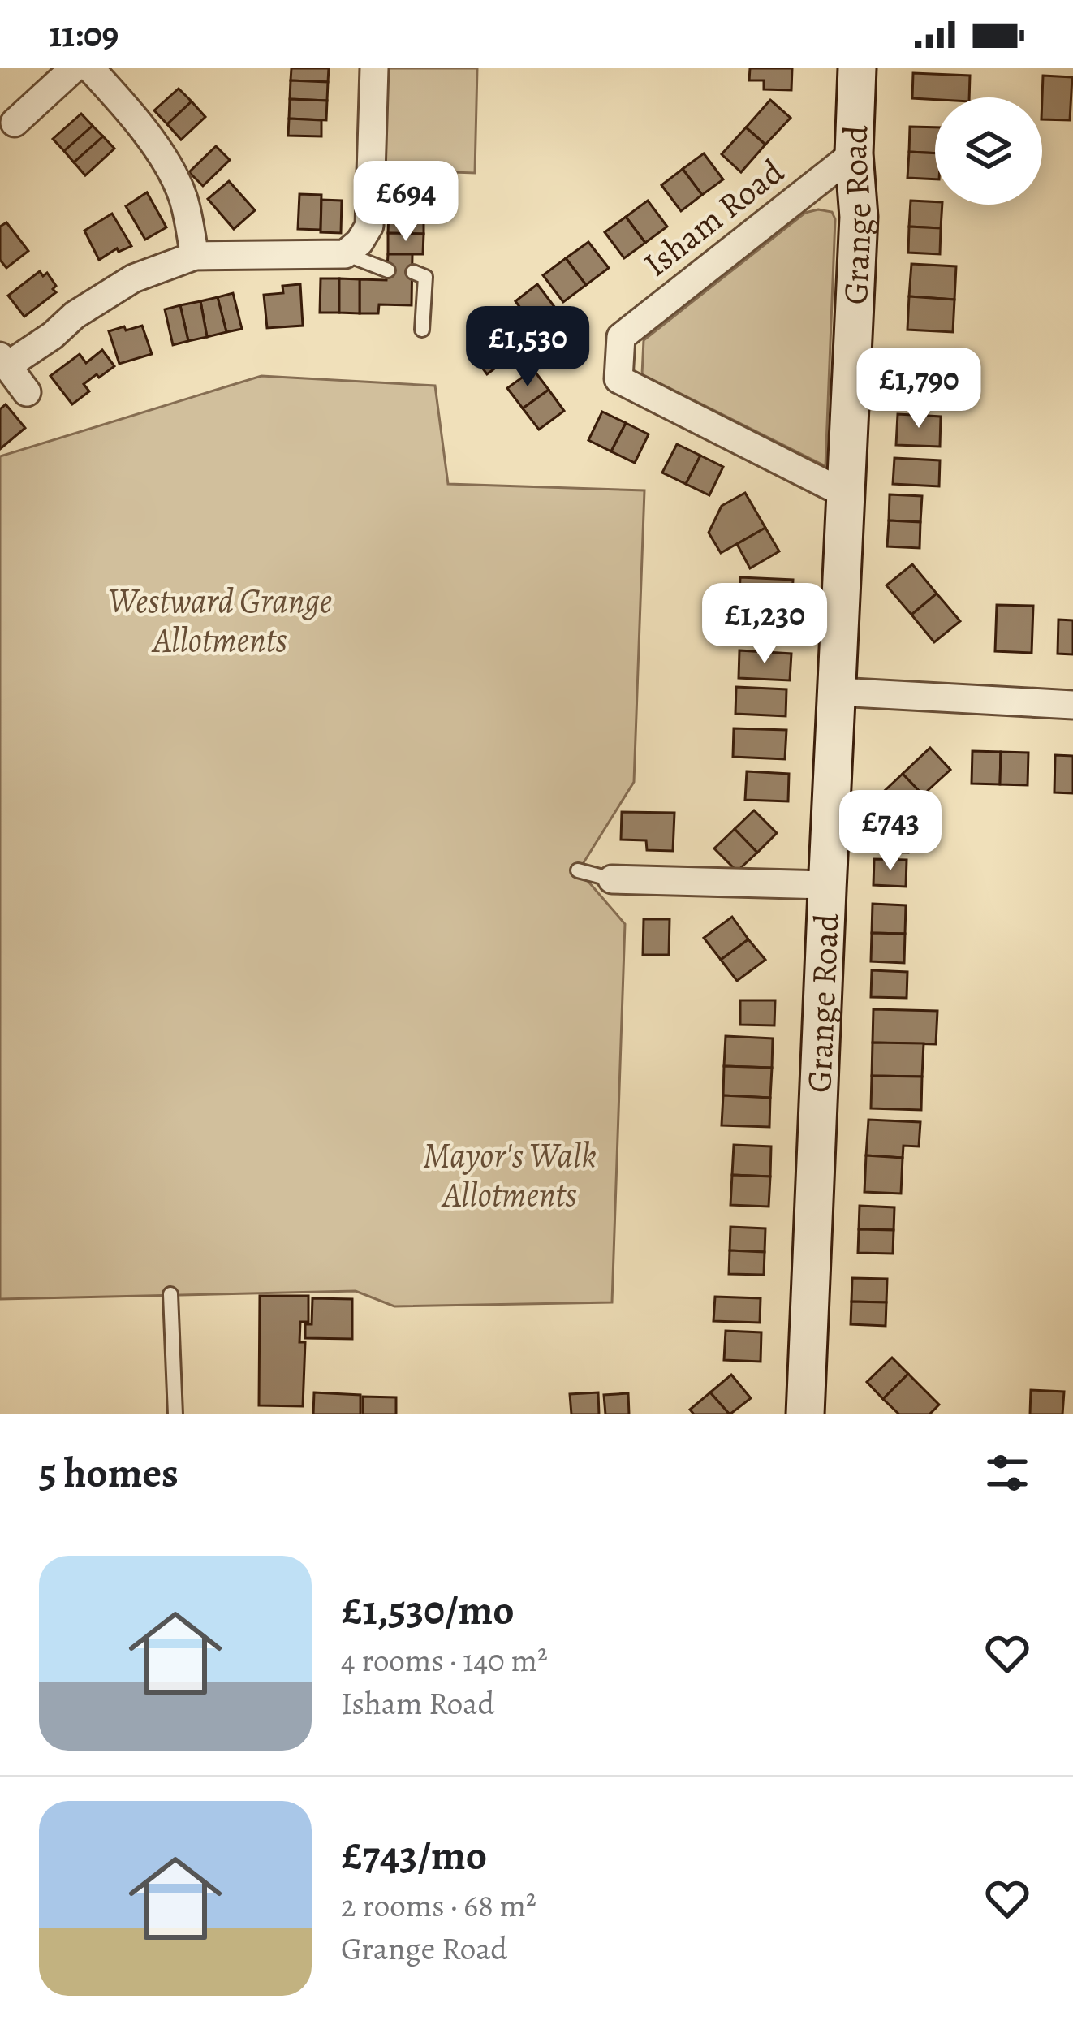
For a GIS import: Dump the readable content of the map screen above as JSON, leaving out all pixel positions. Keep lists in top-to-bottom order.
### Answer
{
  "streets": {
    "street": ["Grange Road", "Isham Road"]
  },
  "crossings": [
    ["Grange Road", "Isham Road"]
  ],
  "parks": ["Westward Grange Allotments", "Mayor's Walk Allotments"],
  "page": {
    "status": "11:09",
    "price": [
      "£694",
      "£1,530",
      "£1,790",
      "£1,230",
      "£743"
    ],
    "heading": "5 homes",
    "list": [
      {
        "name": "£1,530/mo",
        "note": "4 rooms · 140 m² · Isham Road"
      },
      {
        "name": "£743/mo",
        "note": "2 rooms · 68 m² · Grange Road"
      }
    ]
  }
}
